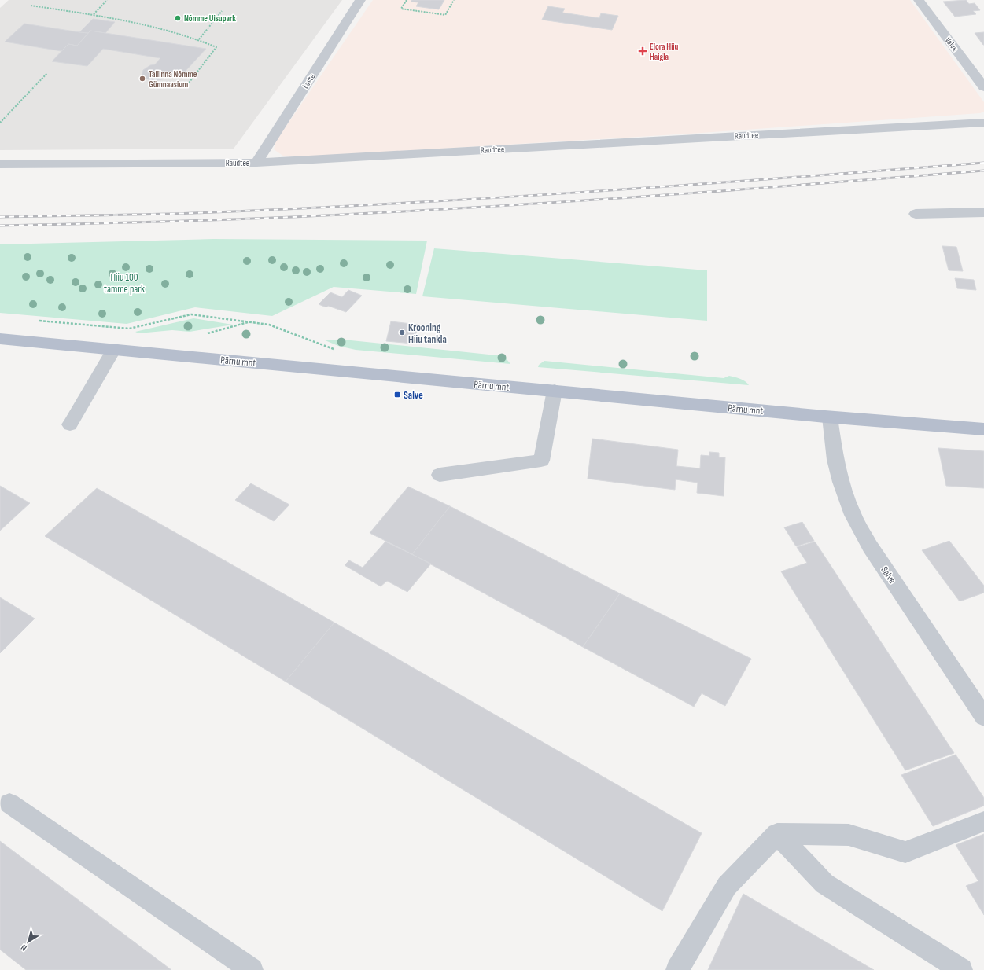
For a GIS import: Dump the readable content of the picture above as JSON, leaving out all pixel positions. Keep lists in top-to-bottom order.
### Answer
{
  "streets": {
    "main road": ["Pärnu mnt"],
    "street": [
      "Valve",
      "Laste",
      "Raudtee",
      "Salve"
    ]
  },
  "crossings": [
    ["Laste", "Raudtee"],
    ["Pärnu mnt", "Salve"]
  ],
  "parks": ["Hiiu 100 tamme park"],
  "places": {
    "other": ["Nõmme Uisupark", "Tallinna Nõmme Gümnaasium", "Krooning Hiiu tankla"],
    "health": ["Elora Hiiu Haigla"],
    "transit": ["Salve"]
  },
  "north": "bottom left"
}
